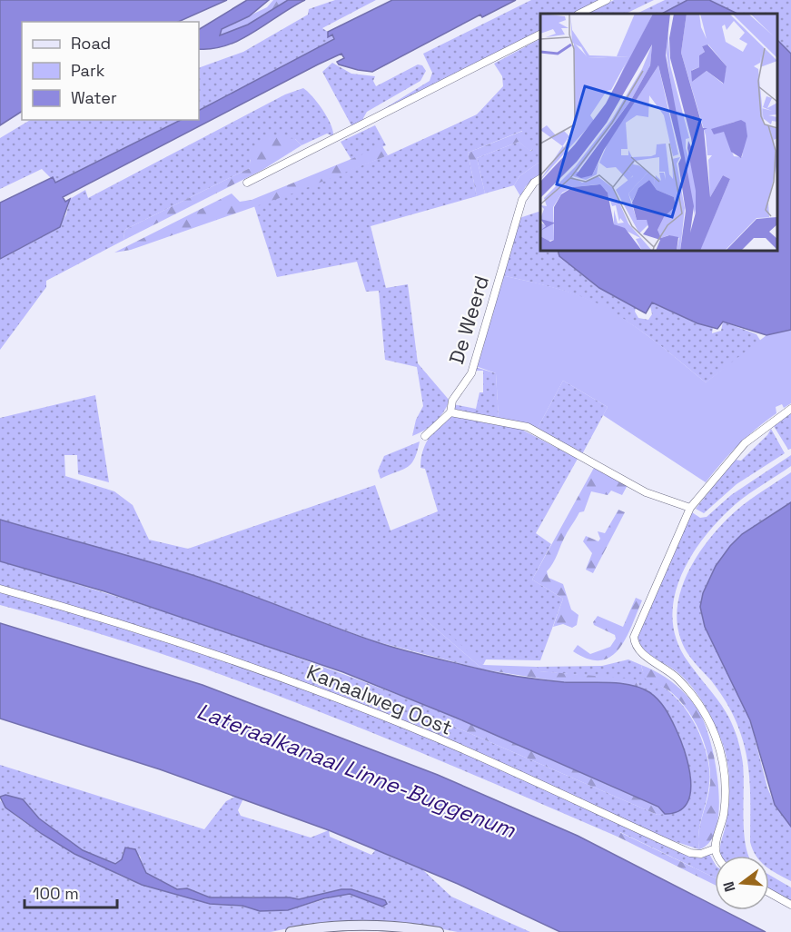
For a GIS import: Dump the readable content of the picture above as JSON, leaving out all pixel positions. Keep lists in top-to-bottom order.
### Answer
{
  "streets": {
    "street": ["De Weerd", "Kanaalweg Oost"]
  },
  "water": ["Lateraalkanaal Linne-Buggenum"],
  "legend": ["Road", "Park", "Water"],
  "scale_bar": "100 m",
  "north": "left"
}
